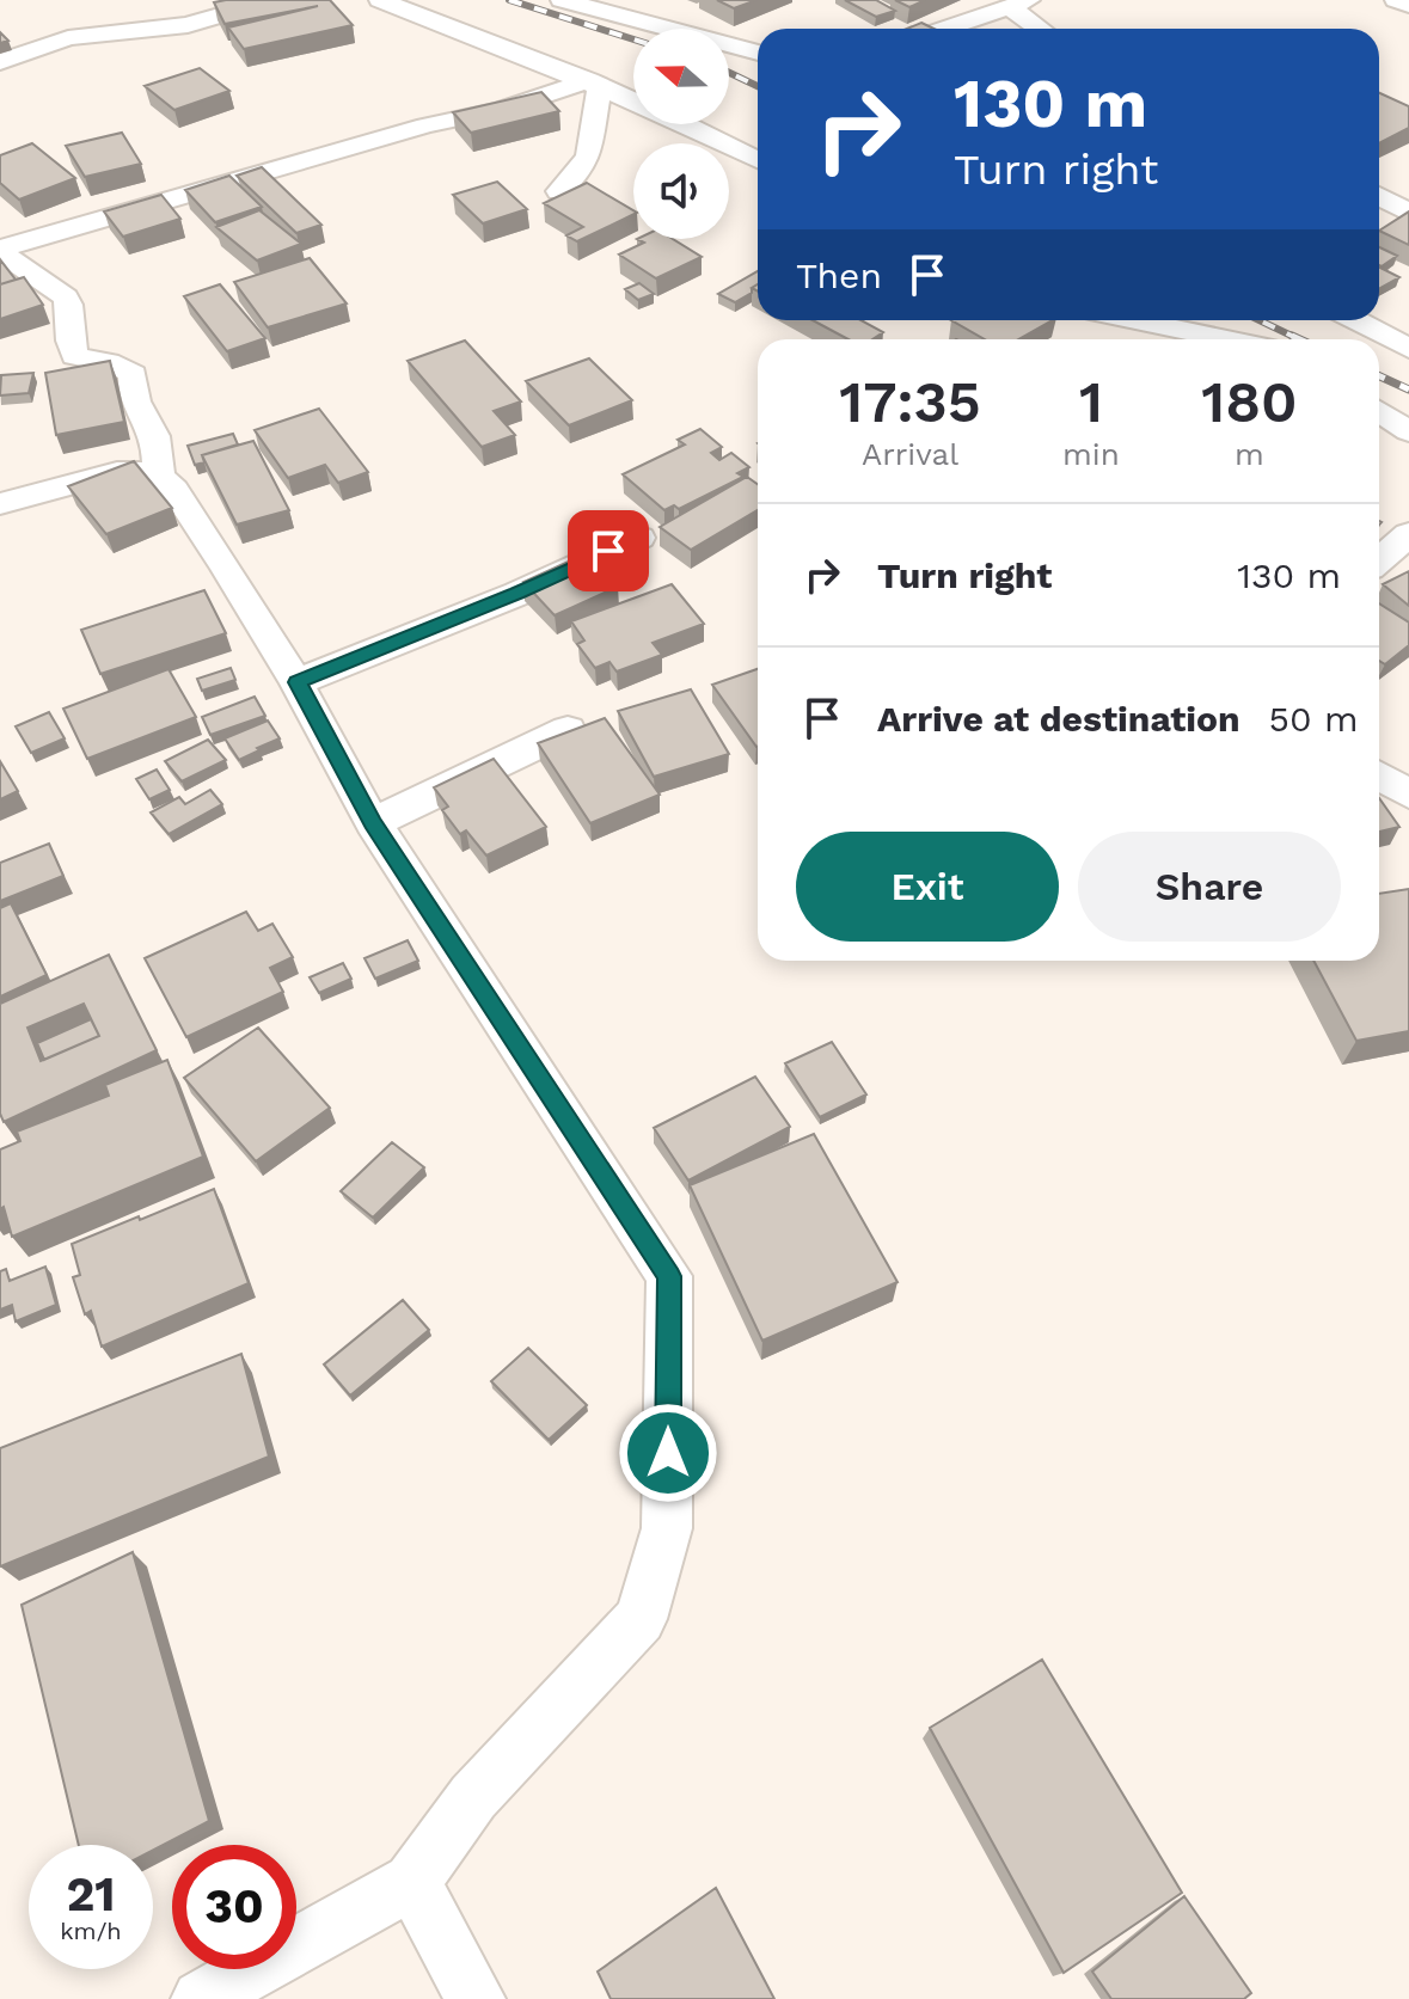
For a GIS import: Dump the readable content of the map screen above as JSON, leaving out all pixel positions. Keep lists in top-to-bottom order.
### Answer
{
  "north": "left",
  "page": {
    "turn": ["130 m", "Turn right"],
    "then": "Then",
    "eta": [
      "17:35",
      "Arrival",
      "1",
      "min",
      "180",
      "m"
    ],
    "list": [
      {
        "name": "Turn right",
        "value": "130 m"
      },
      {
        "name": "Arrive at destination",
        "value": "50 m"
      }
    ],
    "buttons": ["Exit", "Share"],
    "speed": "21 km/h",
    "limit": "30"
  }
}
